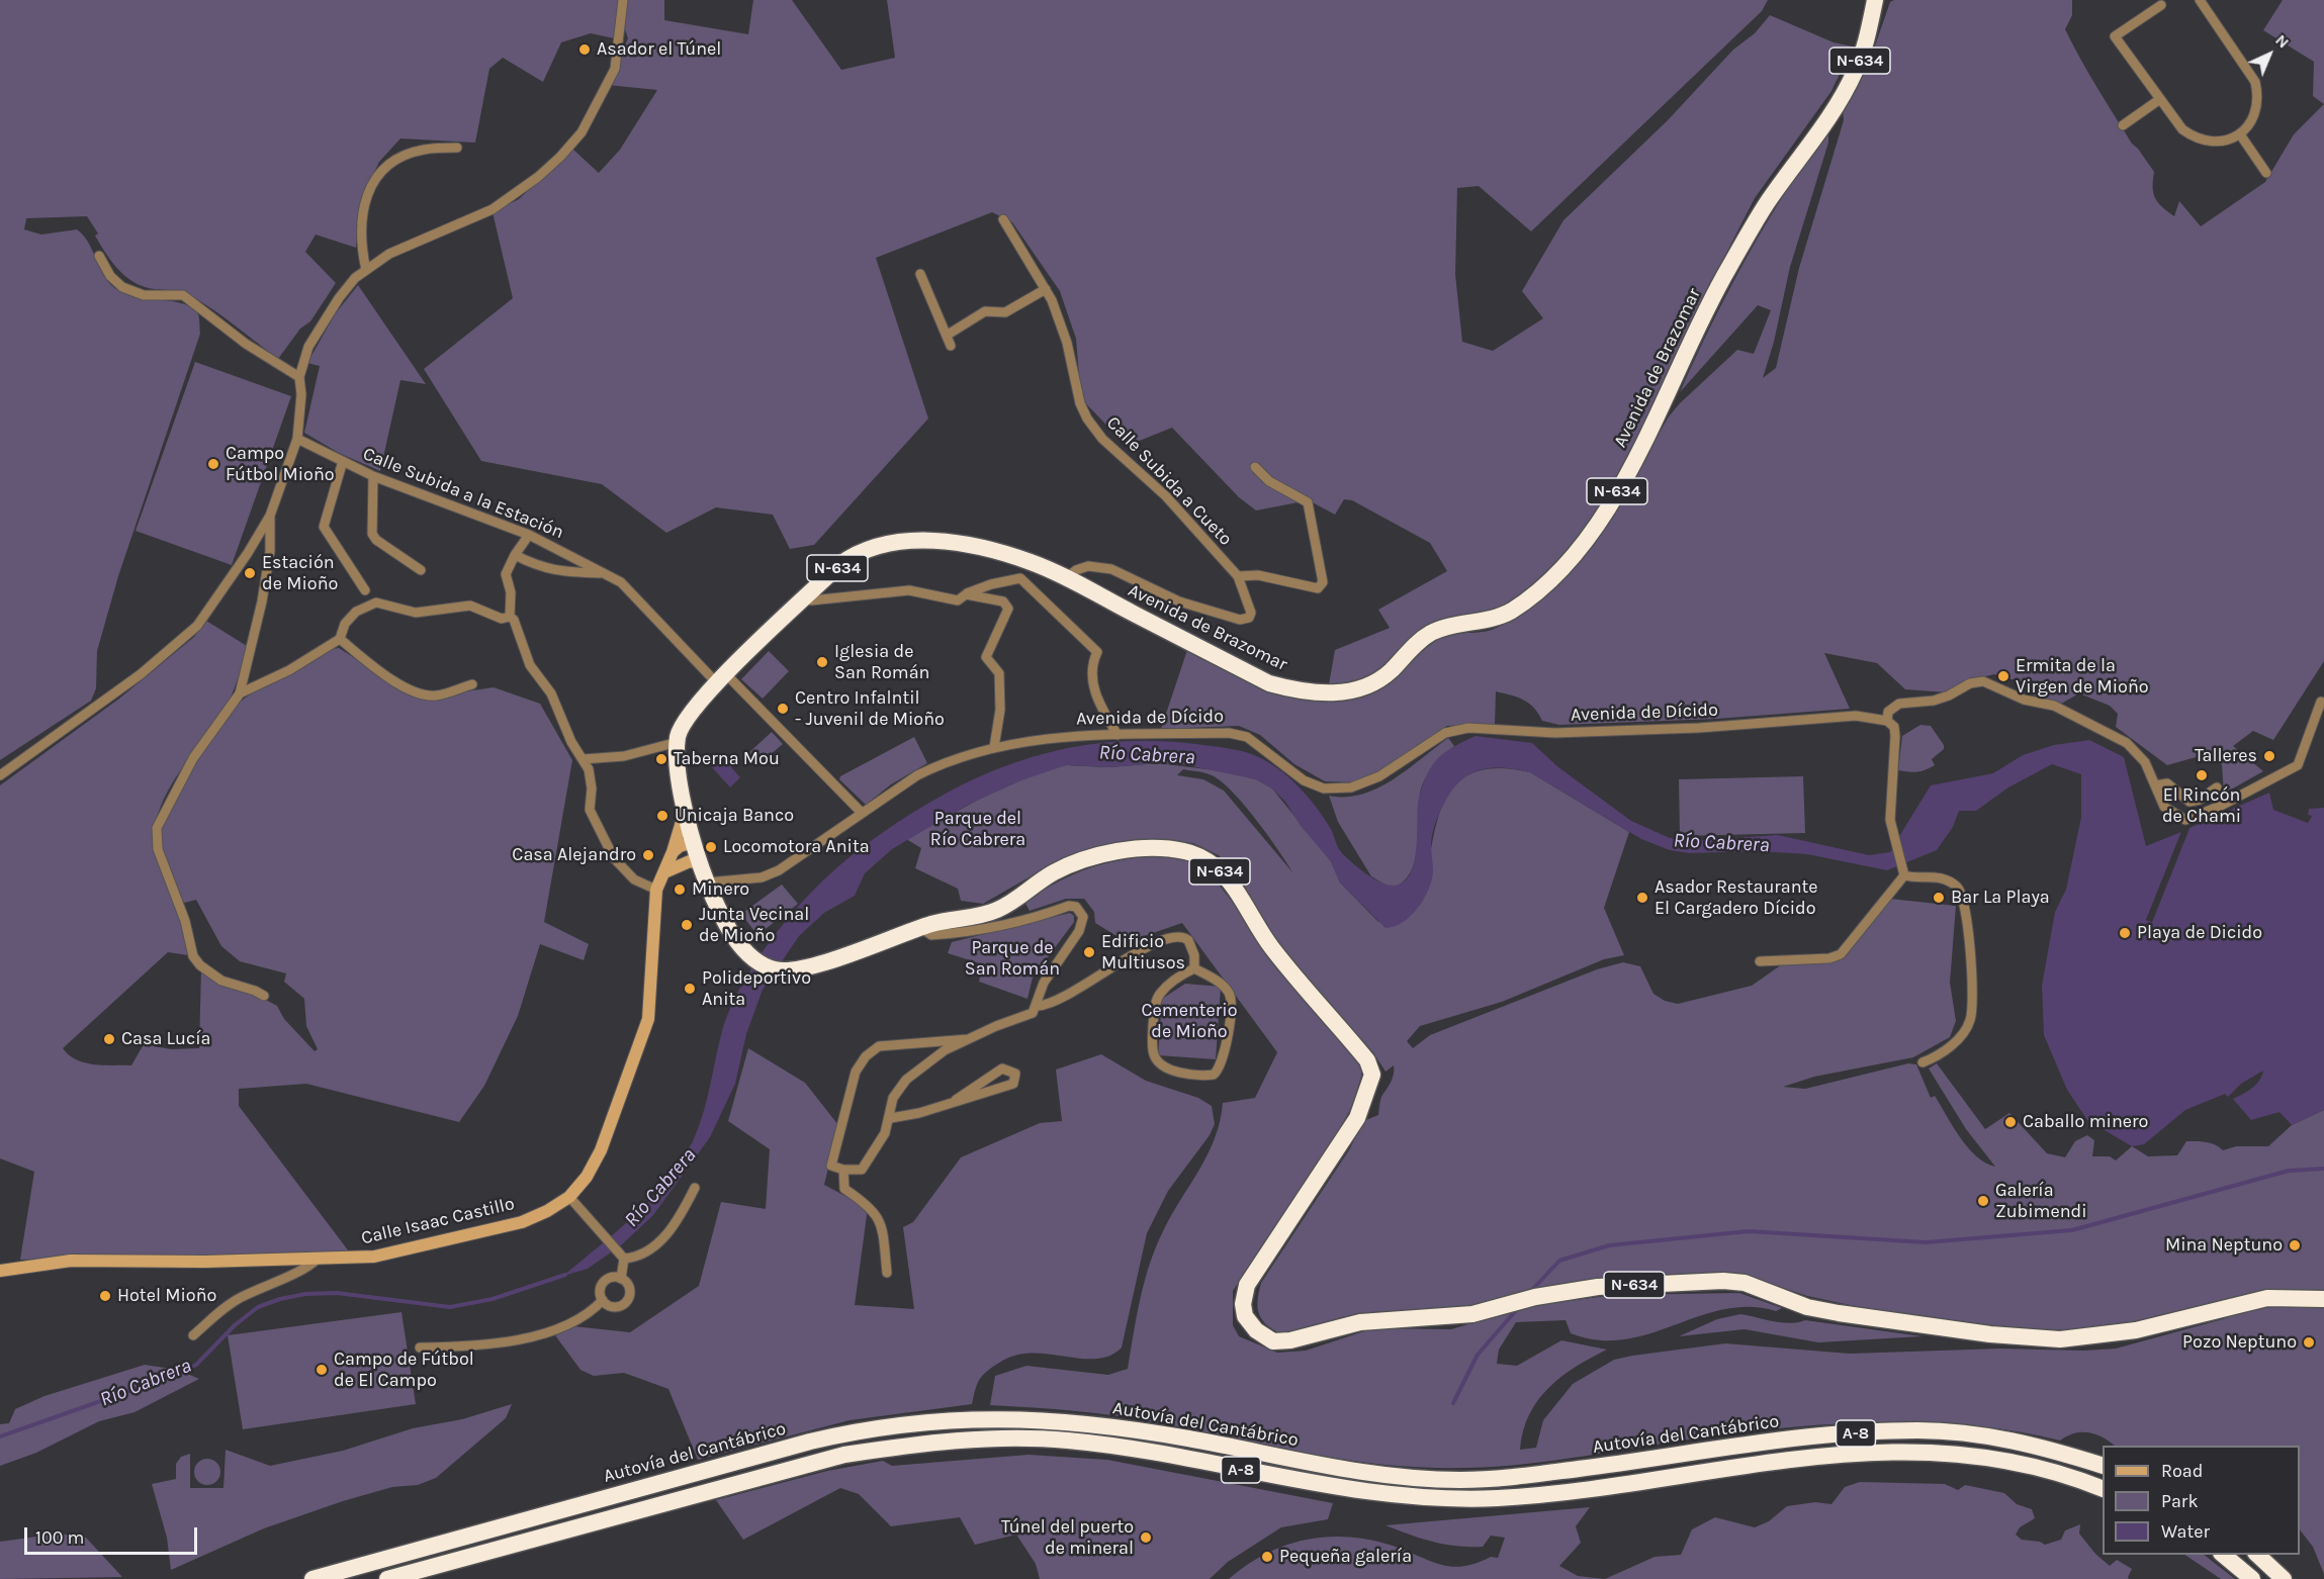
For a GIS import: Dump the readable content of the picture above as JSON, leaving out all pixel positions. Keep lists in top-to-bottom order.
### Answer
{
  "streets": {
    "highway": [
      "N-634",
      "Avenida de Brazomar",
      "Autovía del Cantábrico",
      "A-8"
    ],
    "street": [
      "Calle Subida a Cueto",
      "Calle Subida a la Estación",
      "Avenida de Dícido",
      "Calle Isaac Castillo"
    ]
  },
  "crossings": [
    ["N-634", "Avenida de Brazomar"],
    ["Avenida de Brazomar", "Calle Subida a Cueto"],
    ["Avenida de Brazomar", "Calle Subida a la Estación"],
    ["Avenida de Brazomar", "Avenida de Dícido"],
    ["Avenida de Brazomar", "Calle Isaac Castillo"],
    ["Calle Subida a la Estación", "Avenida de Dícido"]
  ],
  "water": ["Río Cabrera"],
  "parks": ["Parque del Río Cabrera", "Parque de San Román", "Cementerio de Mioño"],
  "places": [
    "Asador el Túnel",
    "Campo Fútbol Mioño",
    "Estación de Mioño",
    "Iglesia de San Román",
    "Ermita de la Virgen de Mioño",
    "Centro Infalntil - Juvenil de Mioño",
    "Talleres",
    "Taberna Mou",
    "El Rincón de Chami",
    "Unicaja Banco",
    "Locomotora Anita",
    "Casa Alejandro",
    "Minero",
    "Asador Restaurante El Cargadero Dícido",
    "Bar La Playa",
    "Junta Vecinal de Mioño",
    "Playa de Dicido",
    "Edificio Multiusos",
    "Polideportivo Anita",
    "Casa Lucía",
    "Caballo minero",
    "Galería Zubimendi",
    "Mina Neptuno",
    "Hotel Mioño",
    "Pozo Neptuno",
    "Campo de Fútbol de El Campo",
    "Túnel del puerto de mineral",
    "Pequeña galería"
  ],
  "legend": ["Road", "Park", "Water"],
  "scale_bar": "100 m",
  "north": "top right"
}
